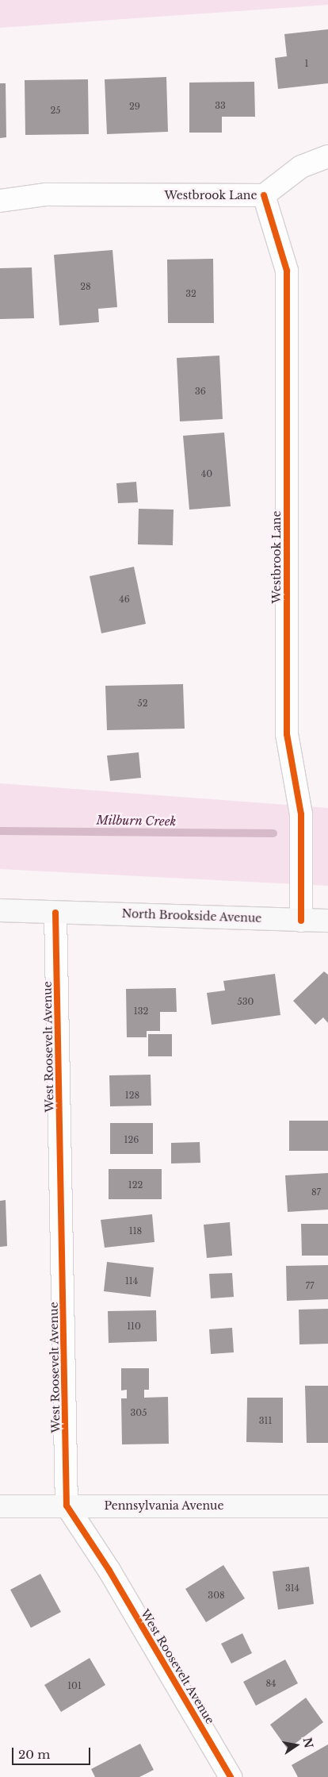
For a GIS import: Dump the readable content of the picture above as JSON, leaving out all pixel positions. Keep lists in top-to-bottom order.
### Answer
{
  "streets": {
    "main road": ["North Brookside Avenue", "Pennsylvania Avenue"],
    "street": ["Westbrook Lane", "West Roosevelt Avenue"]
  },
  "crossings": [
    ["Westbrook Lane", "North Brookside Avenue"],
    ["North Brookside Avenue", "West Roosevelt Avenue"],
    ["West Roosevelt Avenue", "Pennsylvania Avenue"]
  ],
  "water": ["Milburn Creek"],
  "house_numbers": [
    "1",
    "33",
    "29",
    "25",
    "28",
    "32",
    "36",
    "40",
    "46",
    "52",
    "530",
    "132",
    "128",
    "126",
    "122",
    "87",
    "118",
    "114",
    "77",
    "110",
    "305",
    "311",
    "314",
    "308",
    "84",
    "101"
  ],
  "scale_bar": "20 m",
  "north": "right"
}
